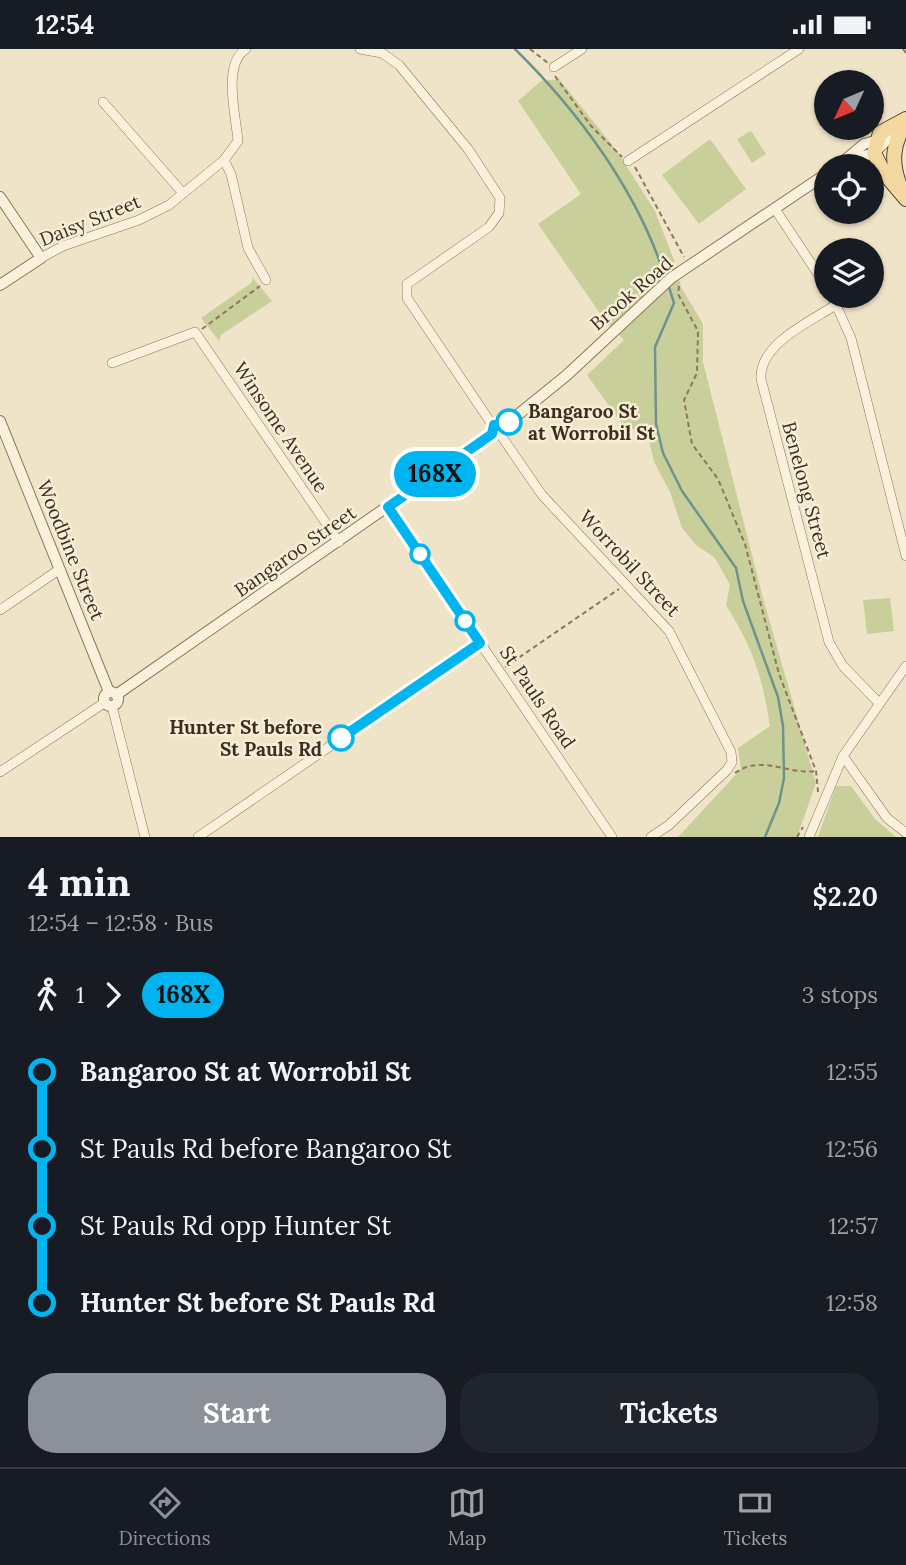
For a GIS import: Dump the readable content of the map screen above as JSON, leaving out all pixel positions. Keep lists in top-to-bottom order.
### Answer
{
  "streets": {
    "street": [
      "Daisy Street",
      "Brook Road",
      "Winsome Avenue",
      "Benelong Street",
      "Woodbine Street",
      "Bangaroo Street",
      "Worrobil Street",
      "St Pauls Road"
    ]
  },
  "crossings": [
    ["Brook Road", "Bangaroo Street"],
    ["Brook Road", "Worrobil Street"],
    ["Winsome Avenue", "Bangaroo Street"],
    ["Woodbine Street", "Bangaroo Street"],
    ["Bangaroo Street", "Worrobil Street"],
    ["Bangaroo Street", "St Pauls Road"]
  ],
  "places": ["Bangaroo St at Worrobil St", "Hunter St before St Pauls Rd"],
  "lines": ["bus line 168X"],
  "north": "bottom left",
  "page": {
    "status": "12:54",
    "on_map": "168X",
    "heading": ["4 min", "12:54 – 12:58 · Bus", "$2.20"],
    "legs": ["1", "168X", "3 stops"],
    "list": [
      {
        "name": "Bangaroo St at Worrobil St",
        "value": "12:55"
      },
      {
        "name": "St Pauls Rd before Bangaroo St",
        "value": "12:56"
      },
      {
        "name": "St Pauls Rd opp Hunter St",
        "value": "12:57"
      },
      {
        "name": "Hunter St before St Pauls Rd",
        "value": "12:58"
      }
    ],
    "buttons": ["Start", "Tickets"],
    "tabs": ["Directions", "Map", "Tickets"]
  }
}
